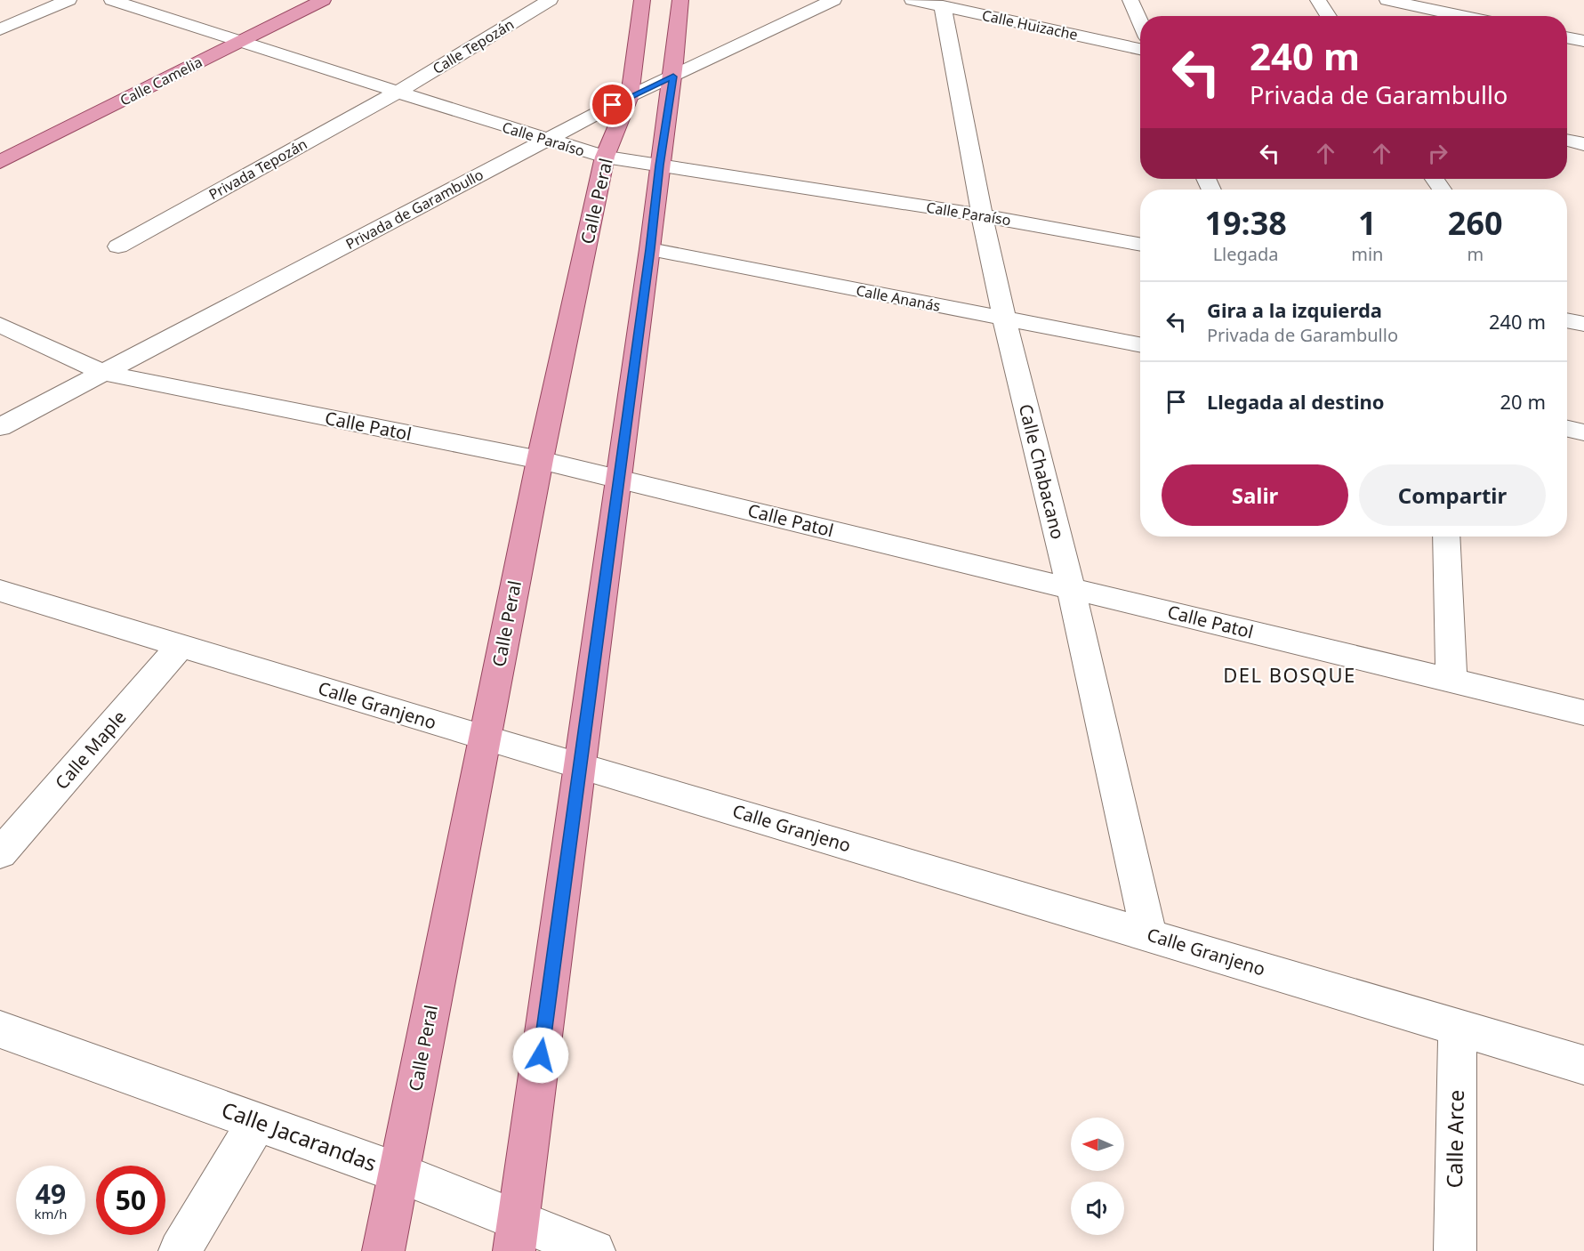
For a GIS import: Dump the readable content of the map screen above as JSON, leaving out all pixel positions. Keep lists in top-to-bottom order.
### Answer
{
  "streets": {
    "main road": ["Calle Camelia", "Calle Peral"],
    "street": [
      "Calle Huizache",
      "Calle Tepozán",
      "Calle Paraíso",
      "Privada Tepozán",
      "Privada de Garambullo",
      "Calle Ananás",
      "Calle Patol",
      "Calle Chabacano",
      "Calle Granjeno",
      "Calle Maple",
      "Calle Jacarandas",
      "Calle Arce"
    ]
  },
  "crossings": [
    ["Calle Huizache", "Calle Chabacano"],
    ["Calle Tepozán", "Calle Paraíso"],
    ["Calle Tepozán", "Privada Tepozán"],
    ["Calle Camelia", "Calle Paraíso"],
    ["Calle Paraíso", "Privada Tepozán"],
    ["Calle Paraíso", "Calle Peral"],
    ["Calle Paraíso", "Privada de Garambullo"],
    ["Calle Paraíso", "Calle Chabacano"],
    ["Calle Peral", "Privada de Garambullo"],
    ["Calle Peral", "Calle Patol"],
    ["Calle Peral", "Calle Granjeno"],
    ["Calle Peral", "Calle Jacarandas"],
    ["Privada de Garambullo", "Calle Patol"],
    ["Calle Ananás", "Calle Chabacano"],
    ["Calle Patol", "Calle Chabacano"],
    ["Calle Chabacano", "Calle Granjeno"],
    ["Calle Granjeno", "Calle Maple"],
    ["Calle Granjeno", "Calle Arce"]
  ],
  "districts": ["DEL BOSQUE"],
  "north": "left",
  "page": {
    "turn": ["240 m", "Privada de Garambullo"],
    "eta": [
      "19:38",
      "Llegada",
      "1",
      "min",
      "260",
      "m"
    ],
    "list": [
      {
        "name": "Gira a la izquierda",
        "note": "Privada de Garambullo",
        "value": "240 m"
      },
      {
        "name": "Llegada al destino",
        "value": "20 m"
      }
    ],
    "buttons": ["Salir", "Compartir"],
    "speed": "49 km/h",
    "limit": "50"
  }
}
